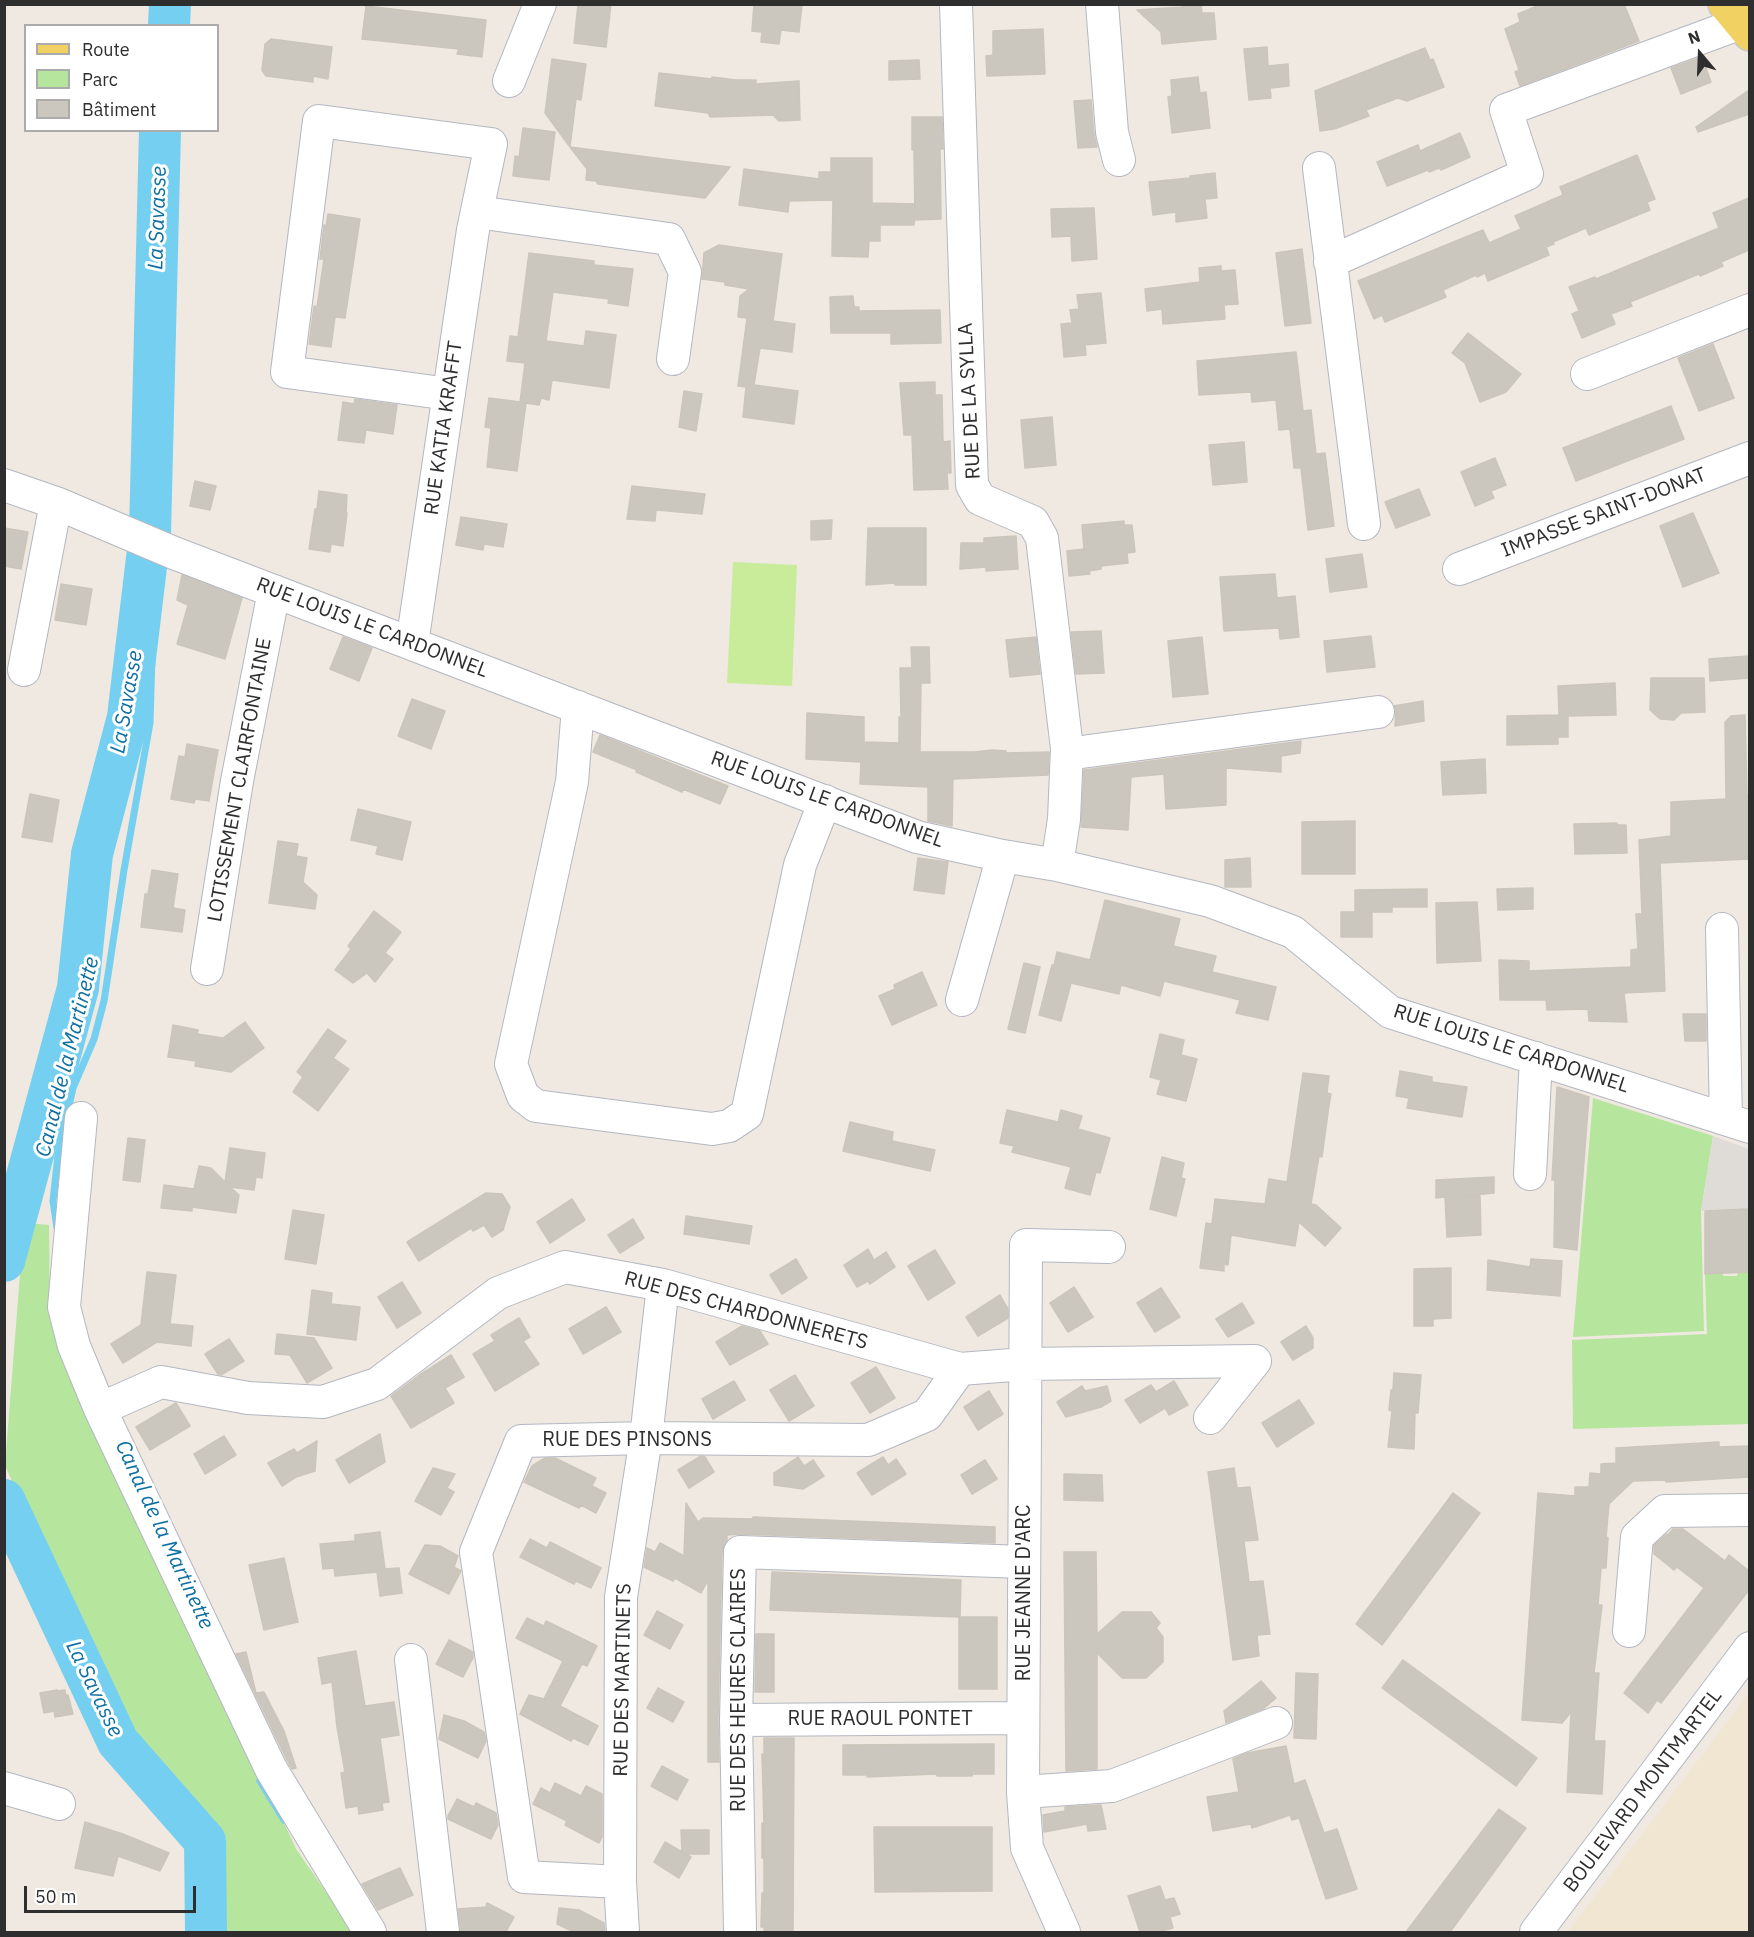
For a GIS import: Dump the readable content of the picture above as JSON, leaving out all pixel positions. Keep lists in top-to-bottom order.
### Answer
{
  "streets": {
    "street": [
      "RUE DE LA SYLLA",
      "RUE KATIA KRAFFT",
      "IMPASSE SAINT-DONAT",
      "RUE LOUIS LE CARDONNEL",
      "LOTISSEMENT CLAIRFONTAINE",
      "RUE DES CHARDONNERETS",
      "RUE DES PINSONS",
      "RUE JEANNE D'ARC",
      "RUE DES MARTINETS",
      "RUE DES HEURES CLAIRES",
      "RUE RAOUL PONTET",
      "BOULEVARD MONTMARTEL"
    ]
  },
  "crossings": [
    ["RUE DE LA SYLLA", "RUE LOUIS LE CARDONNEL"],
    ["RUE KATIA KRAFFT", "RUE LOUIS LE CARDONNEL"],
    ["RUE LOUIS LE CARDONNEL", "LOTISSEMENT CLAIRFONTAINE"],
    ["RUE DES CHARDONNERETS", "RUE DES PINSONS"],
    ["RUE DES CHARDONNERETS", "RUE JEANNE D'ARC"],
    ["RUE DES CHARDONNERETS", "RUE DES MARTINETS"],
    ["RUE DES PINSONS", "RUE DES MARTINETS"],
    ["RUE JEANNE D'ARC", "RUE DES HEURES CLAIRES"],
    ["RUE JEANNE D'ARC", "RUE RAOUL PONTET"],
    ["RUE DES HEURES CLAIRES", "RUE RAOUL PONTET"]
  ],
  "water": ["La Savasse", "Canal de la Martinette"],
  "legend": ["Route", "Parc", "Bâtiment"],
  "scale_bar": "50 m",
  "north": "top"
}
